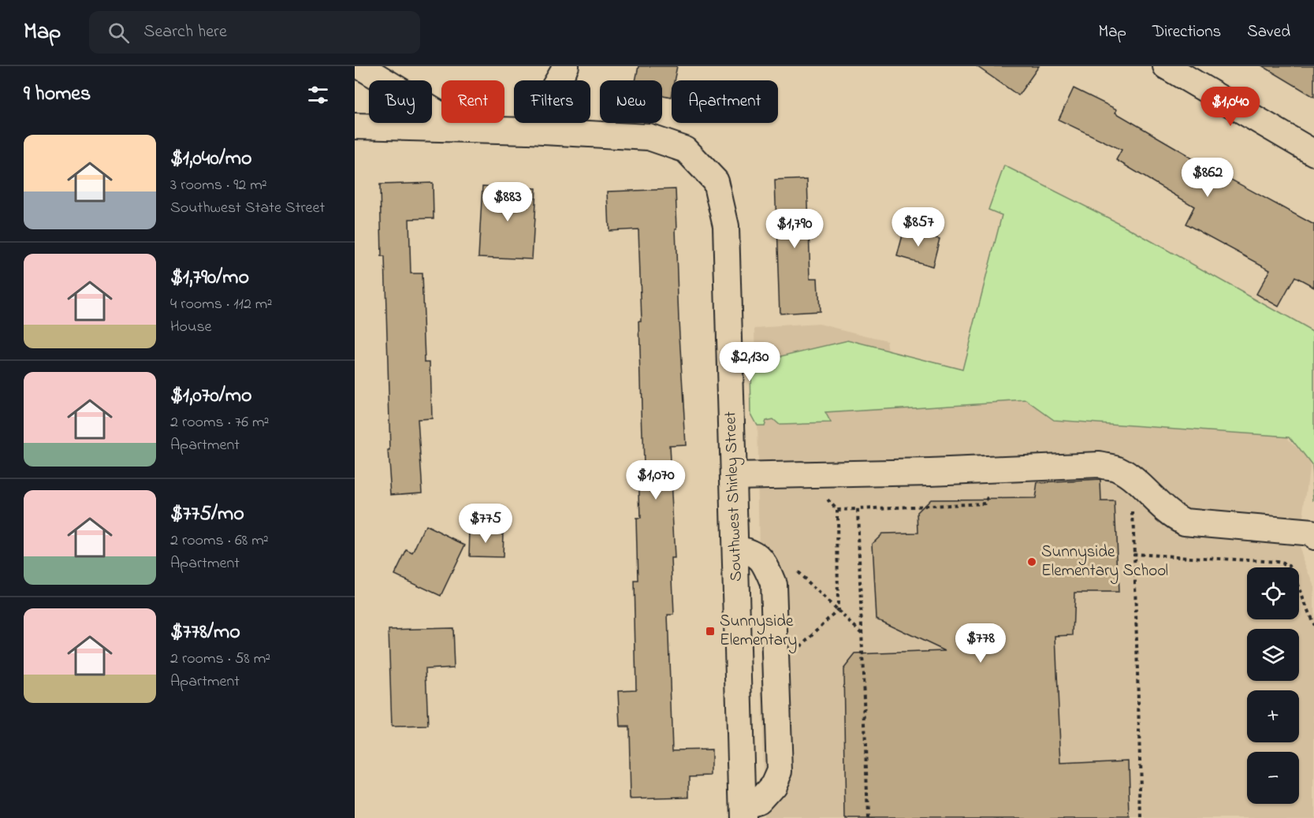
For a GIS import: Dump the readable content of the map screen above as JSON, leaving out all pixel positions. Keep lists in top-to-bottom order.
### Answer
{
  "streets": {
    "street": ["Southwest Shirley Street"]
  },
  "places": {
    "other": ["Sunnyside Elementary School"],
    "transit": ["Sunnyside Elementary"]
  },
  "page": {
    "header": "Map",
    "search": "Search here",
    "nav": ["Map", "Directions", "Saved"],
    "heading": "9 homes",
    "chip": [
      "Buy",
      "Rent",
      "Filters",
      "New",
      "Apartment"
    ],
    "price": [
      "$1,040",
      "$862",
      "$883",
      "$857",
      "$1,790",
      "$2,130",
      "$1,070",
      "$775",
      "$778"
    ],
    "list": [
      {
        "name": "$1,040/mo",
        "note": "3 rooms · 92 m² · Southwest State Street"
      },
      {
        "name": "$1,790/mo",
        "note": "4 rooms · 112 m² · House"
      },
      {
        "name": "$1,070/mo",
        "note": "2 rooms · 76 m² · Apartment"
      },
      {
        "name": "$775/mo",
        "note": "2 rooms · 68 m² · Apartment"
      },
      {
        "name": "$778/mo",
        "note": "2 rooms · 58 m² · Apartment"
      }
    ],
    "map_buttons": ["+", "−"]
  }
}
